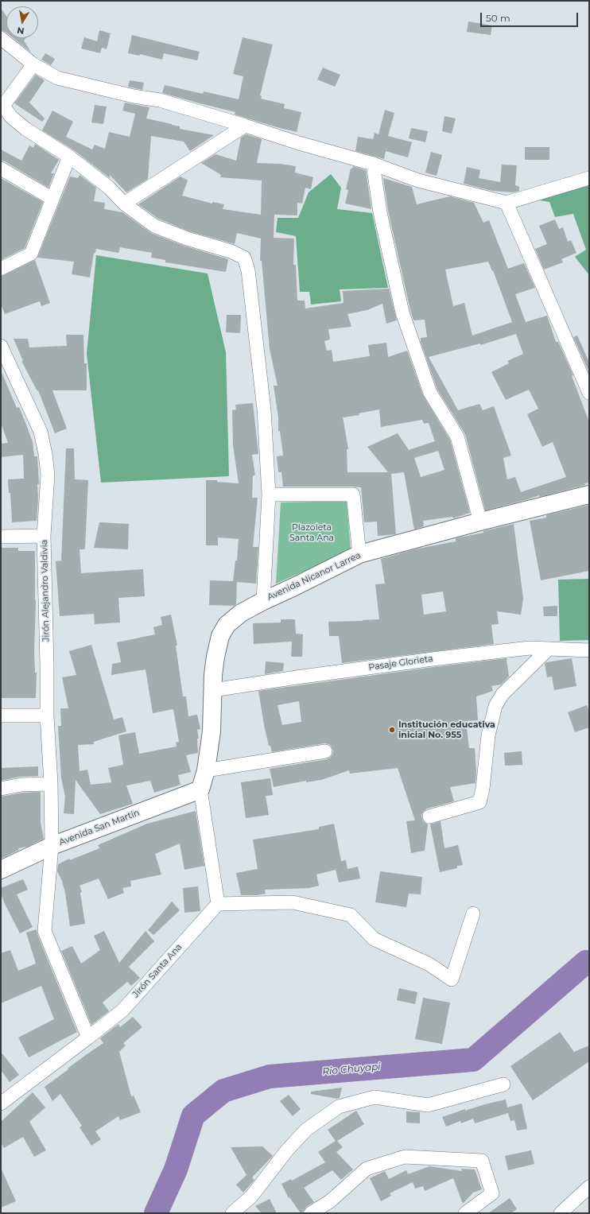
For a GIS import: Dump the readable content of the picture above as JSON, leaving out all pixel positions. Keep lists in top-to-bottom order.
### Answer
{
  "streets": {
    "main road": ["Avenida Nicanor Larrea", "Avenida San Martín"],
    "street": ["Jirón Alejandro Valdivia", "Pasaje Glorieta", "Jirón Santa Ana"]
  },
  "crossings": [
    ["Avenida Nicanor Larrea", "Pasaje Glorieta"],
    ["Avenida Nicanor Larrea", "Avenida San Martín"],
    ["Jirón Alejandro Valdivia", "Avenida San Martín"],
    ["Jirón Alejandro Valdivia", "Jirón Santa Ana"]
  ],
  "water": ["Rio Chuyapi"],
  "parks": ["Plazoleta Santa Ana"],
  "places": ["Institución educativa inicial No. 955"],
  "scale_bar": "50 m",
  "north": "bottom"
}
